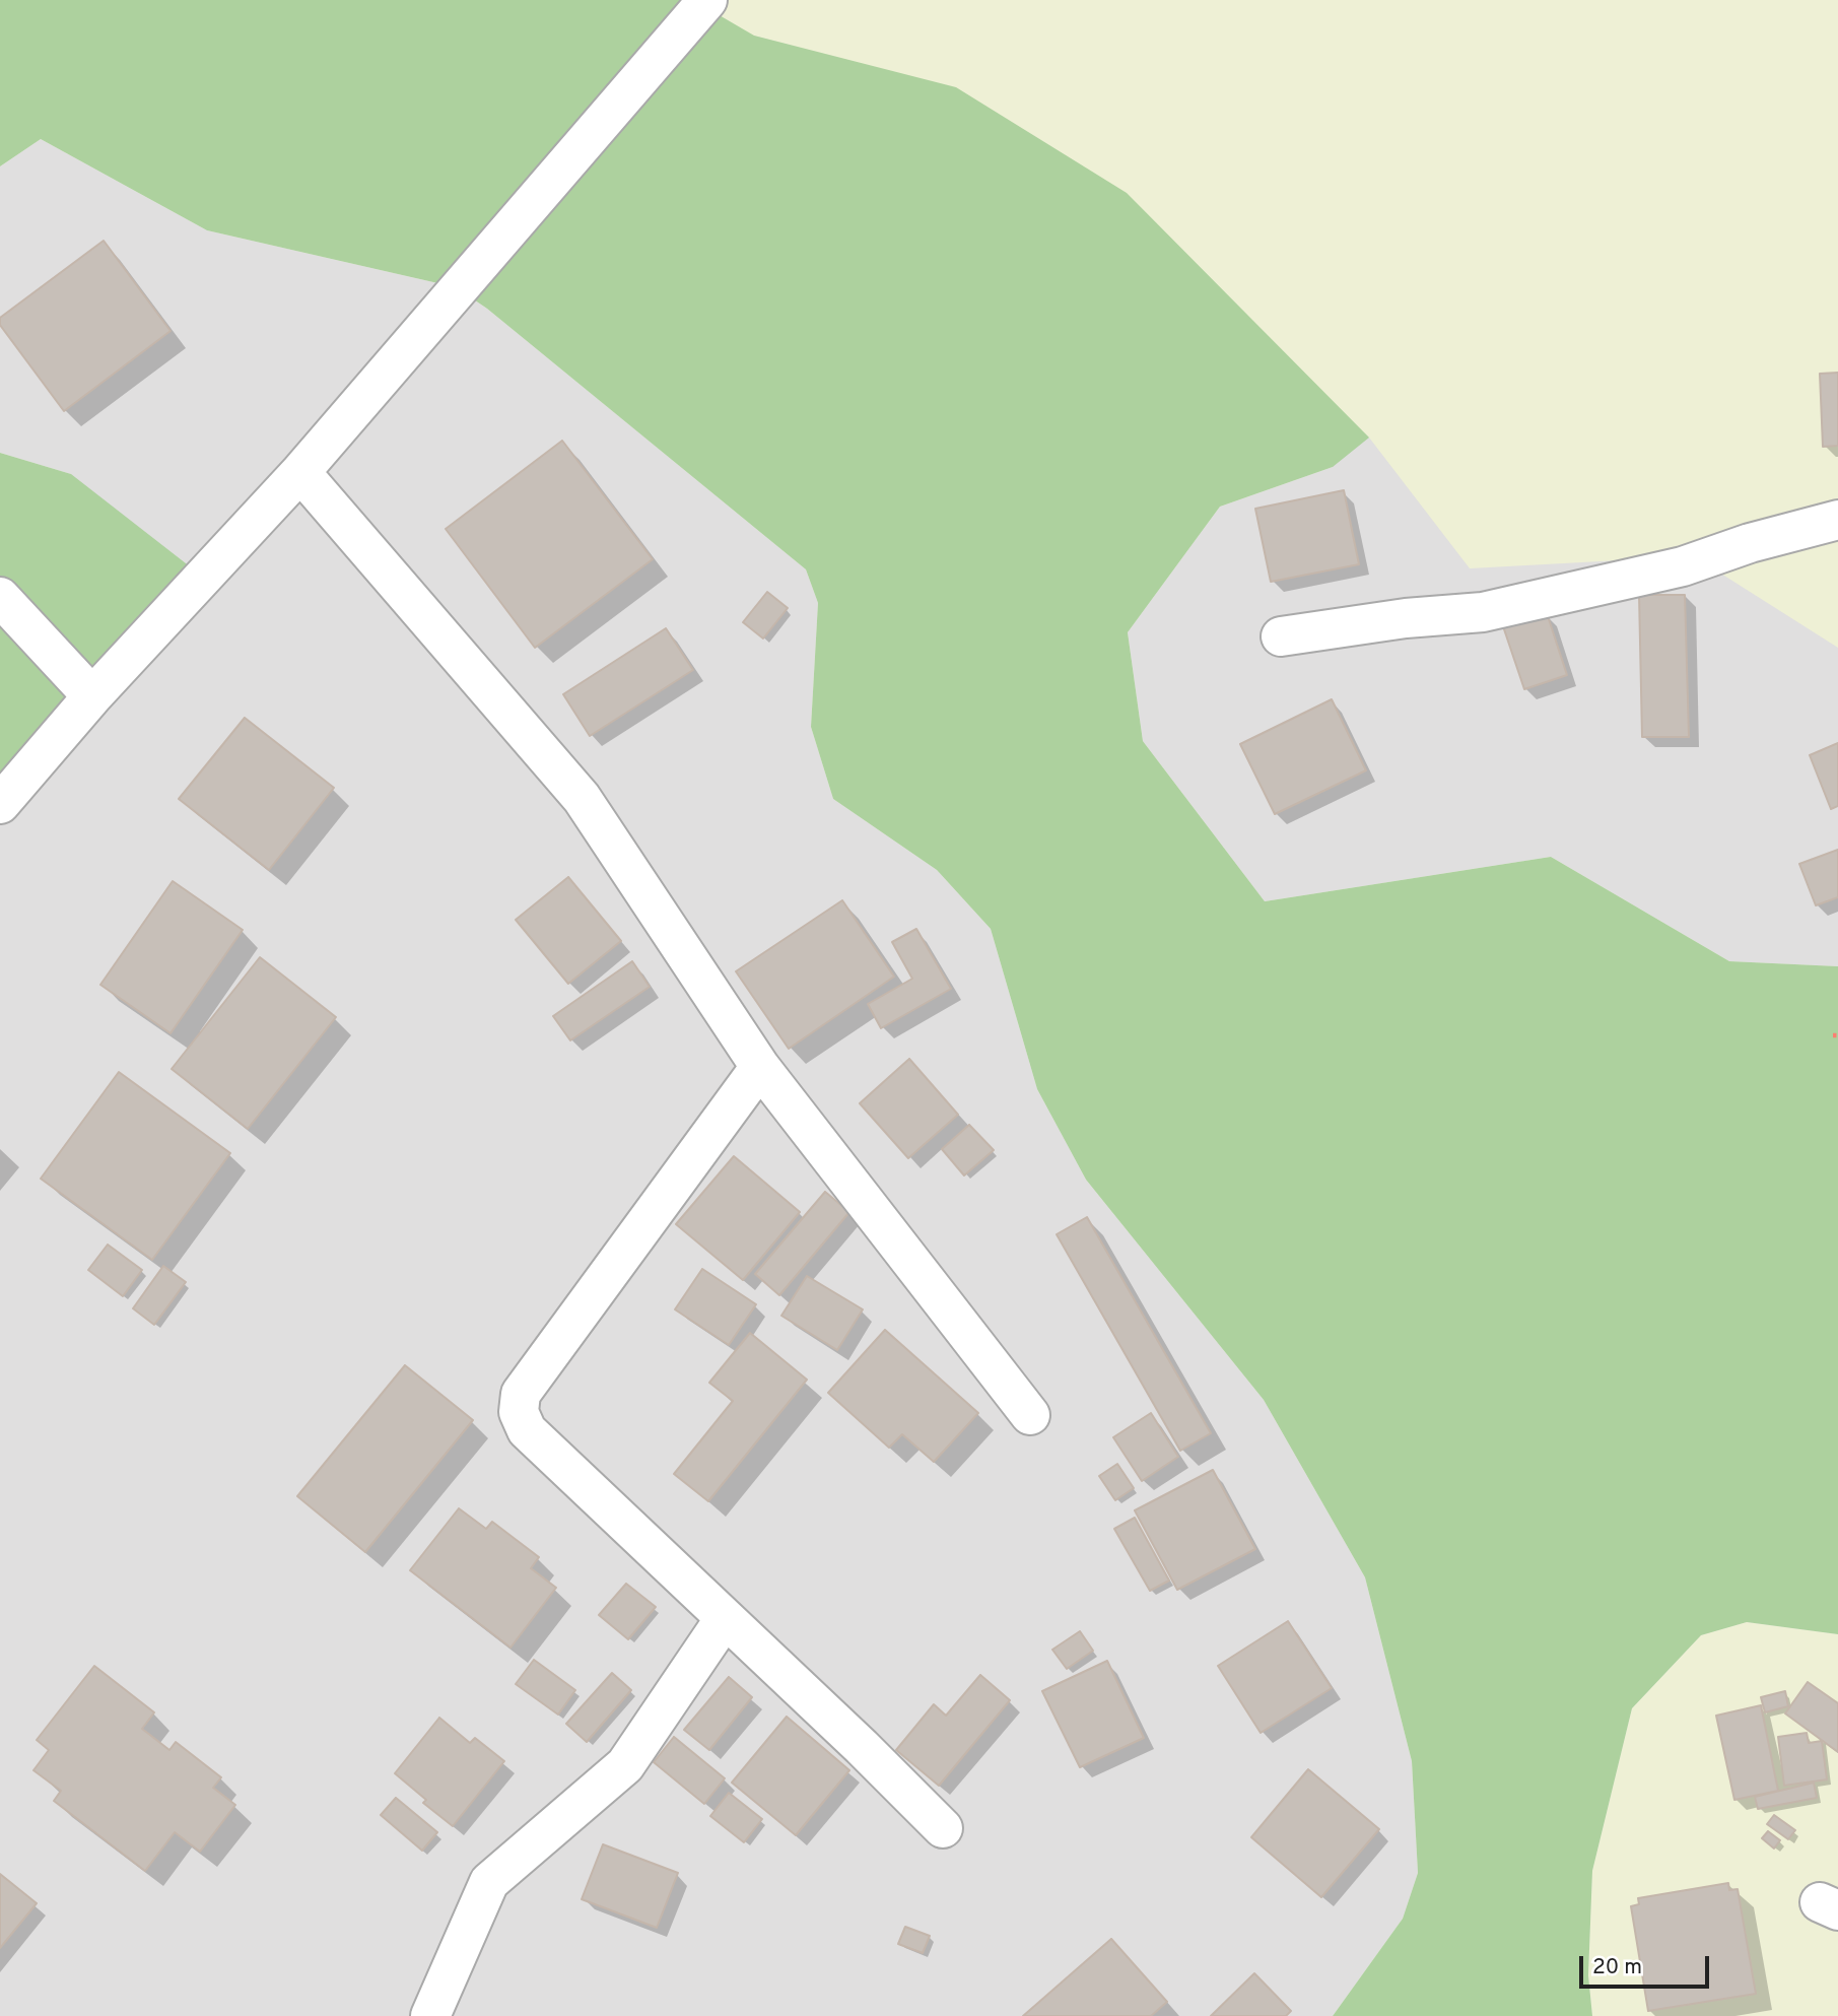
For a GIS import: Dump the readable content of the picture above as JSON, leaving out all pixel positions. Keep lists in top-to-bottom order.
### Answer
{
  "scale_bar": "20 m"
}
